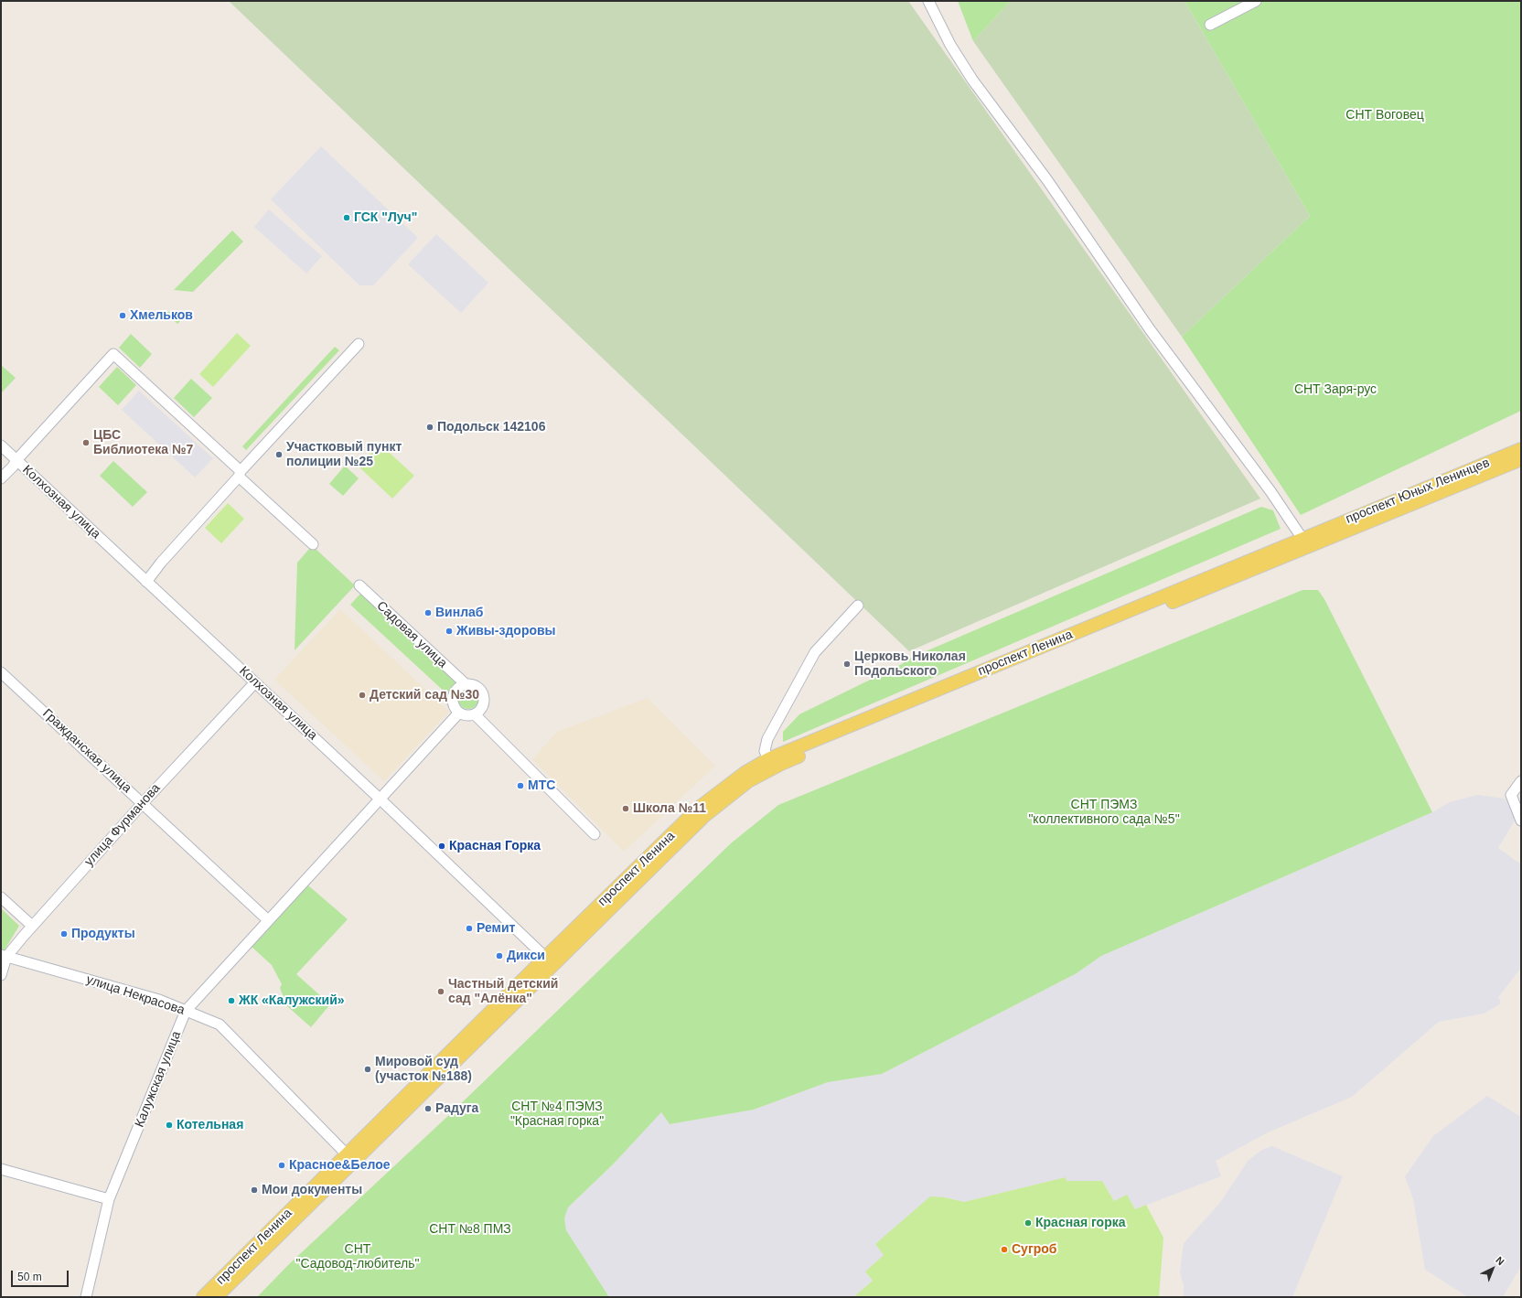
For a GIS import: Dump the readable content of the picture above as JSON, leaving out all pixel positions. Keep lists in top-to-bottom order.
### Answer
{
  "streets": {
    "main road": ["проспект Юных Ленинцев", "проспект Ленина"],
    "street": [
      "Колхозная улица",
      "Садовая улица",
      "Гражданская улица",
      "улица Фурманова",
      "улица Некрасова",
      "Калужская улица"
    ]
  },
  "crossings": [
    ["проспект Юных Ленинцев", "проспект Ленина"],
    ["Колхозная улица", "проспект Ленина"],
    ["Колхозная улица", "улица Фурманова"],
    ["Колхозная улица", "Калужская улица"],
    ["Садовая улица", "Калужская улица"],
    ["проспект Ленина", "улица Некрасова"],
    ["Гражданская улица", "улица Фурманова"],
    ["Гражданская улица", "Калужская улица"],
    ["улица Фурманова", "улица Некрасова"],
    ["улица Некрасова", "Калужская улица"]
  ],
  "parks": [
    "СНТ Воговец",
    "СНТ Заря-рус",
    "СНТ ПЭМЗ \"коллективного сада №5\"",
    "СНТ №4 ПЭМЗ \"Красная горка\"",
    "СНТ №8 ПМЗ",
    "СНТ \"Садовод-любитель\""
  ],
  "places": [
    "ГСК \"Луч\"",
    "Хмельков",
    "Подольск 142106",
    "ЦБС Библиотека №7",
    "Участковый пункт полиции №25",
    "Винлаб",
    "Живы-здоровы",
    "Церковь Николая Подольского",
    "Детский сад №30",
    "МТС",
    "Школа №11",
    "Красная Горка",
    "Ремит",
    "Продукты",
    "Дикси",
    "Частный детский сад \"Алёнка\"",
    "ЖК «Калужский»",
    "Мировой суд (участок №188)",
    "Радуга",
    "Котельная",
    "Красное&Белое",
    "Мои документы",
    "Красная горка",
    "Сугроб"
  ],
  "scale_bar": "50 m",
  "north": "top right"
}
